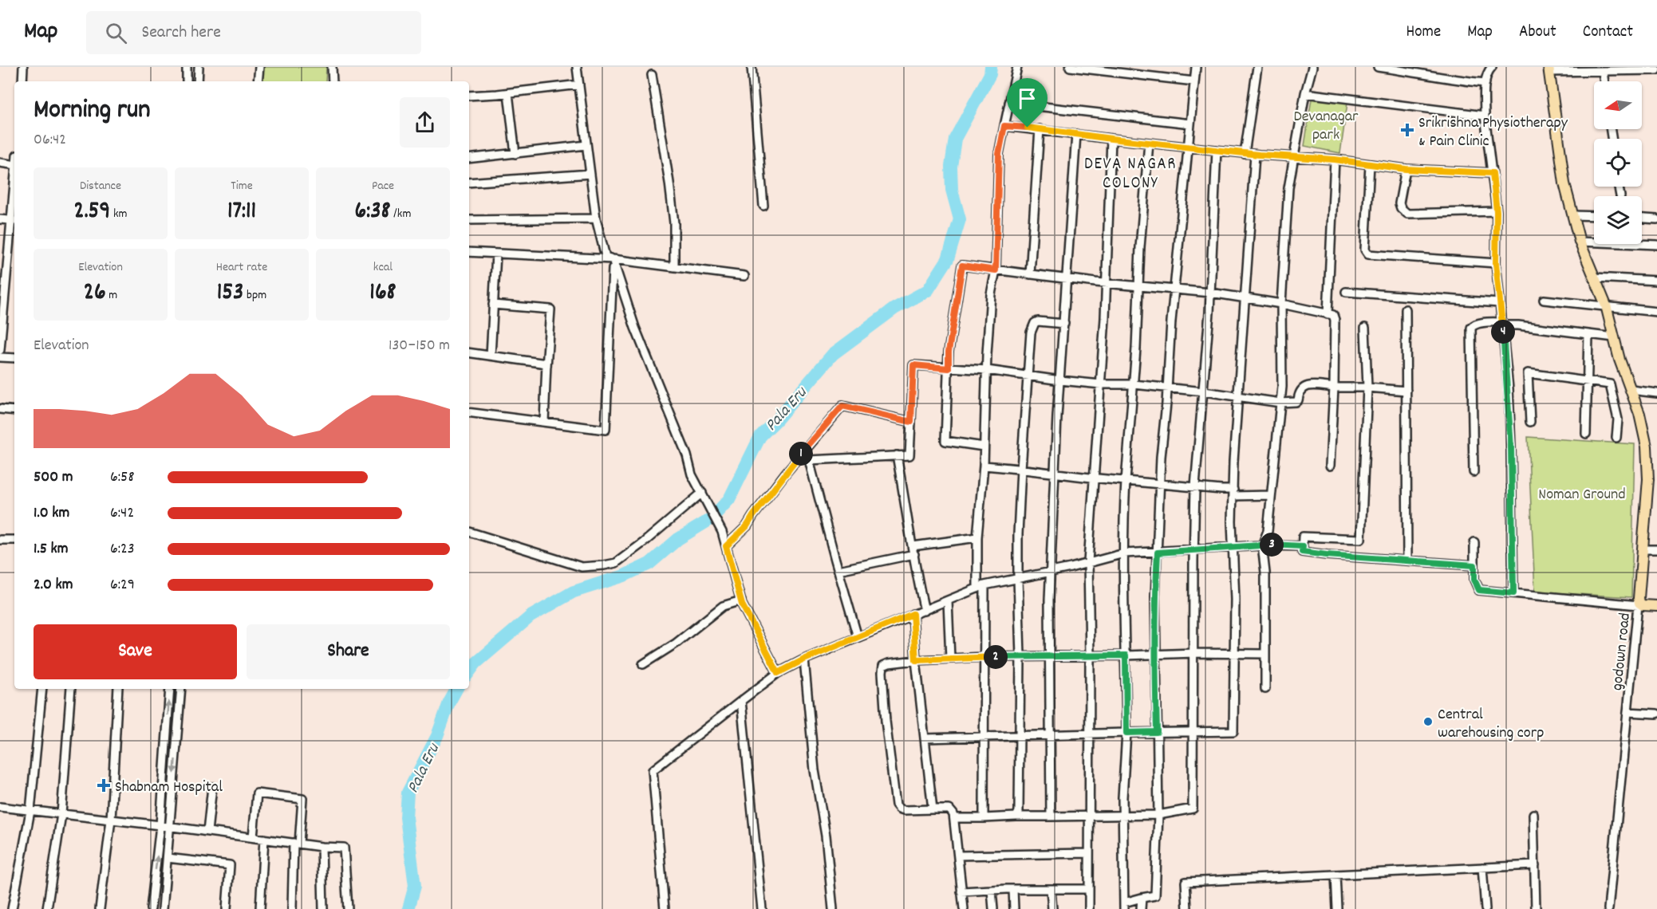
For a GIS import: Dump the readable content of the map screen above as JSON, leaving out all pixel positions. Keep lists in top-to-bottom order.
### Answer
{
  "streets": {
    "street": ["godown road"]
  },
  "districts": ["DEVA NAGAR COLONY"],
  "water": ["Pala Eru"],
  "parks": ["Devanagar park", "Noman Ground"],
  "places": {
    "health": ["Srikrishna Physiotherapy & Pain Clinic", "Shabnam Hospital"],
    "other": ["Central warehousing corp"]
  },
  "north": "left",
  "page": {
    "header": "Map",
    "search": "Search here",
    "nav": [
      "Home",
      "Map",
      "About",
      "Contact"
    ],
    "heading": ["Morning run", "06:42"],
    "stats": [
      ["Distance", "2.59 km"],
      ["Time", "17:11"],
      ["Pace", "6:38 /km"],
      ["Elevation", "26 m"],
      ["Heart rate", "153 bpm"],
      ["kcal", "168"]
    ],
    "pins": [
      "4",
      "1",
      "3",
      "2"
    ],
    "chart": ["Elevation", "130–150 m"],
    "list": [
      {
        "name": "500 m",
        "note": "6:58"
      },
      {
        "name": "1.0 km",
        "note": "6:42"
      },
      {
        "name": "1.5 km",
        "note": "6:23"
      },
      {
        "name": "2.0 km",
        "note": "6:29"
      }
    ],
    "buttons": ["Save", "Share"]
  }
}
